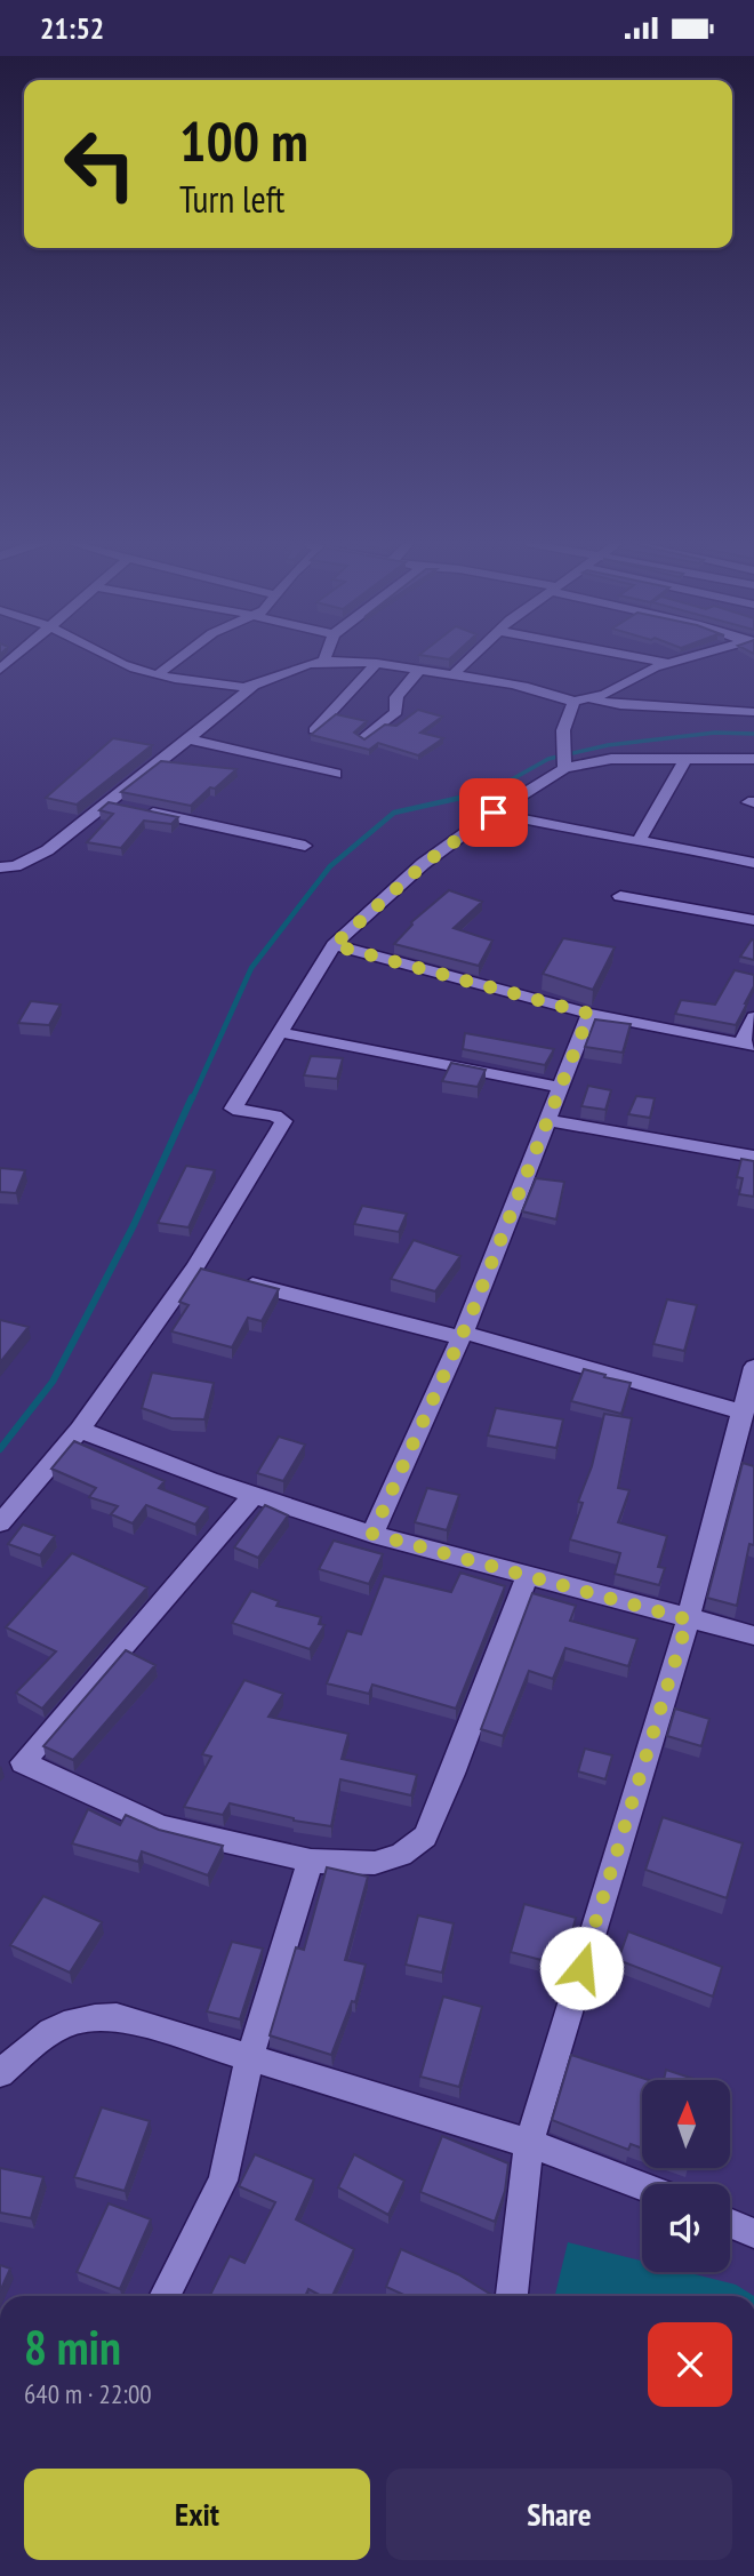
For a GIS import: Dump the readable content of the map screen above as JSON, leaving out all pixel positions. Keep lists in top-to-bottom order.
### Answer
{
  "north": "top",
  "page": {
    "status": "21:52",
    "turn": ["100 m", "Turn left"],
    "heading": ["8 min", "640 m · 22:00"],
    "buttons": ["Exit", "Share"]
  }
}
